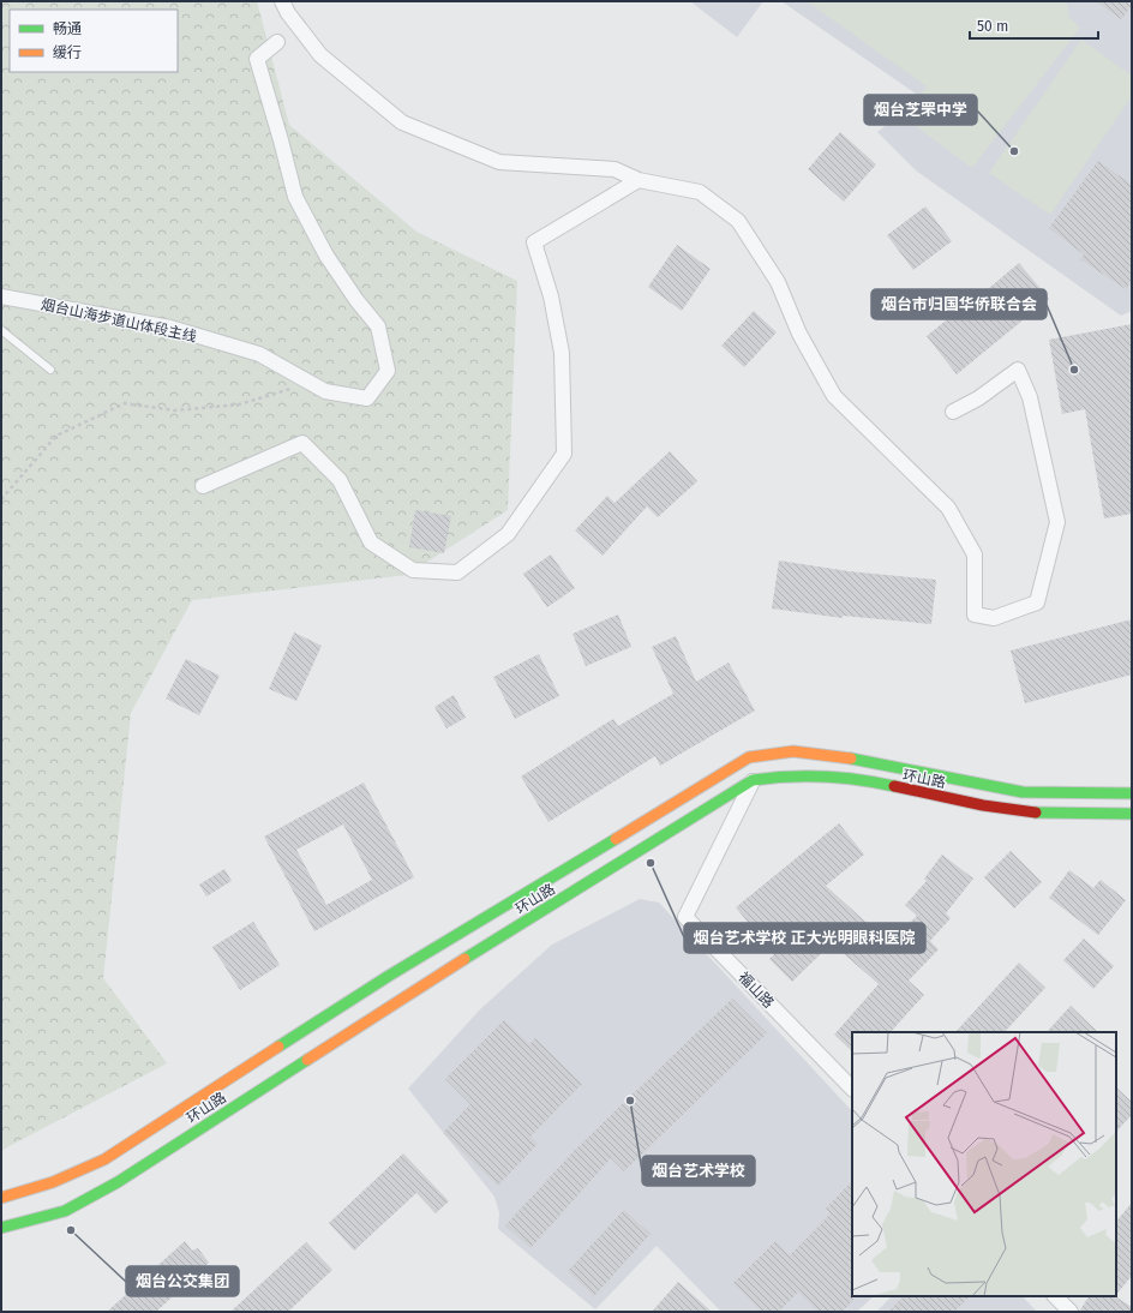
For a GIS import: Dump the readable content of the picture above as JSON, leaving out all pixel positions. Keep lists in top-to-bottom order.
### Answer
{
  "streets": {
    "main road": ["环山路"],
    "street": ["烟台山海步道山体段主线", "福山路"]
  },
  "crossings": [
    ["环山路", "福山路"]
  ],
  "places": [
    "烟台芝罘中学",
    "烟台市归国华侨联合会",
    "烟台艺术学校 正大光明眼科医院",
    "烟台艺术学校",
    "烟台公交集团"
  ],
  "legend": ["畅通", "缓行"],
  "scale_bar": "50 m"
}
